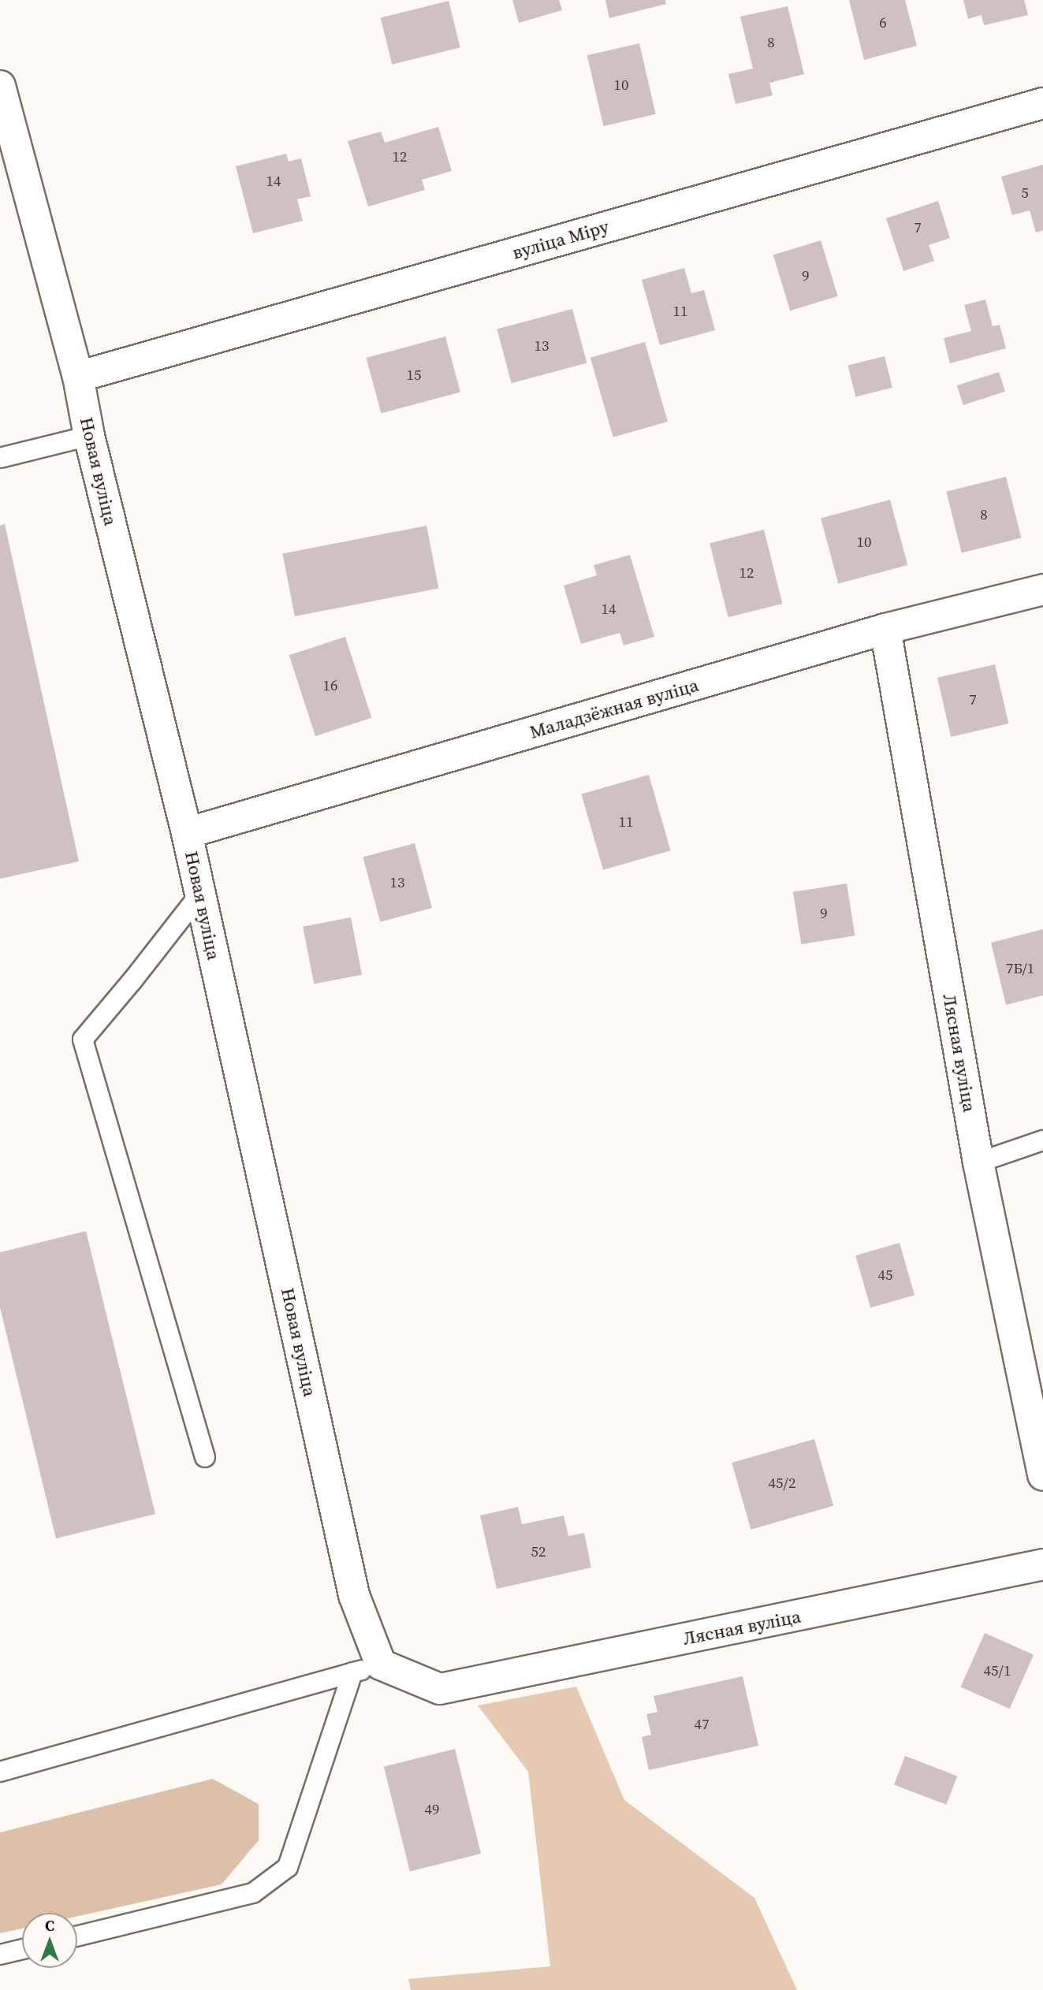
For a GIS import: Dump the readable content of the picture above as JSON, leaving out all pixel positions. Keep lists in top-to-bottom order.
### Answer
{
  "streets": {
    "street": [
      "вуліца Міру",
      "Новая вуліца",
      "Маладзёжная вуліца",
      "Лясная вуліца"
    ]
  },
  "crossings": [
    ["вуліца Міру", "Новая вуліца"],
    ["Новая вуліца", "Маладзёжная вуліца"],
    ["Новая вуліца", "Лясная вуліца"],
    ["Маладзёжная вуліца", "Лясная вуліца"]
  ],
  "house_numbers": [
    "6",
    "8",
    "10",
    "12",
    "14",
    "5",
    "7",
    "9",
    "11",
    "13",
    "15",
    "8",
    "10",
    "12",
    "14",
    "16",
    "7",
    "11",
    "13",
    "9",
    "7Б/1",
    "45",
    "45/2",
    "52",
    "45/1",
    "47",
    "49"
  ],
  "north": "top"
}
